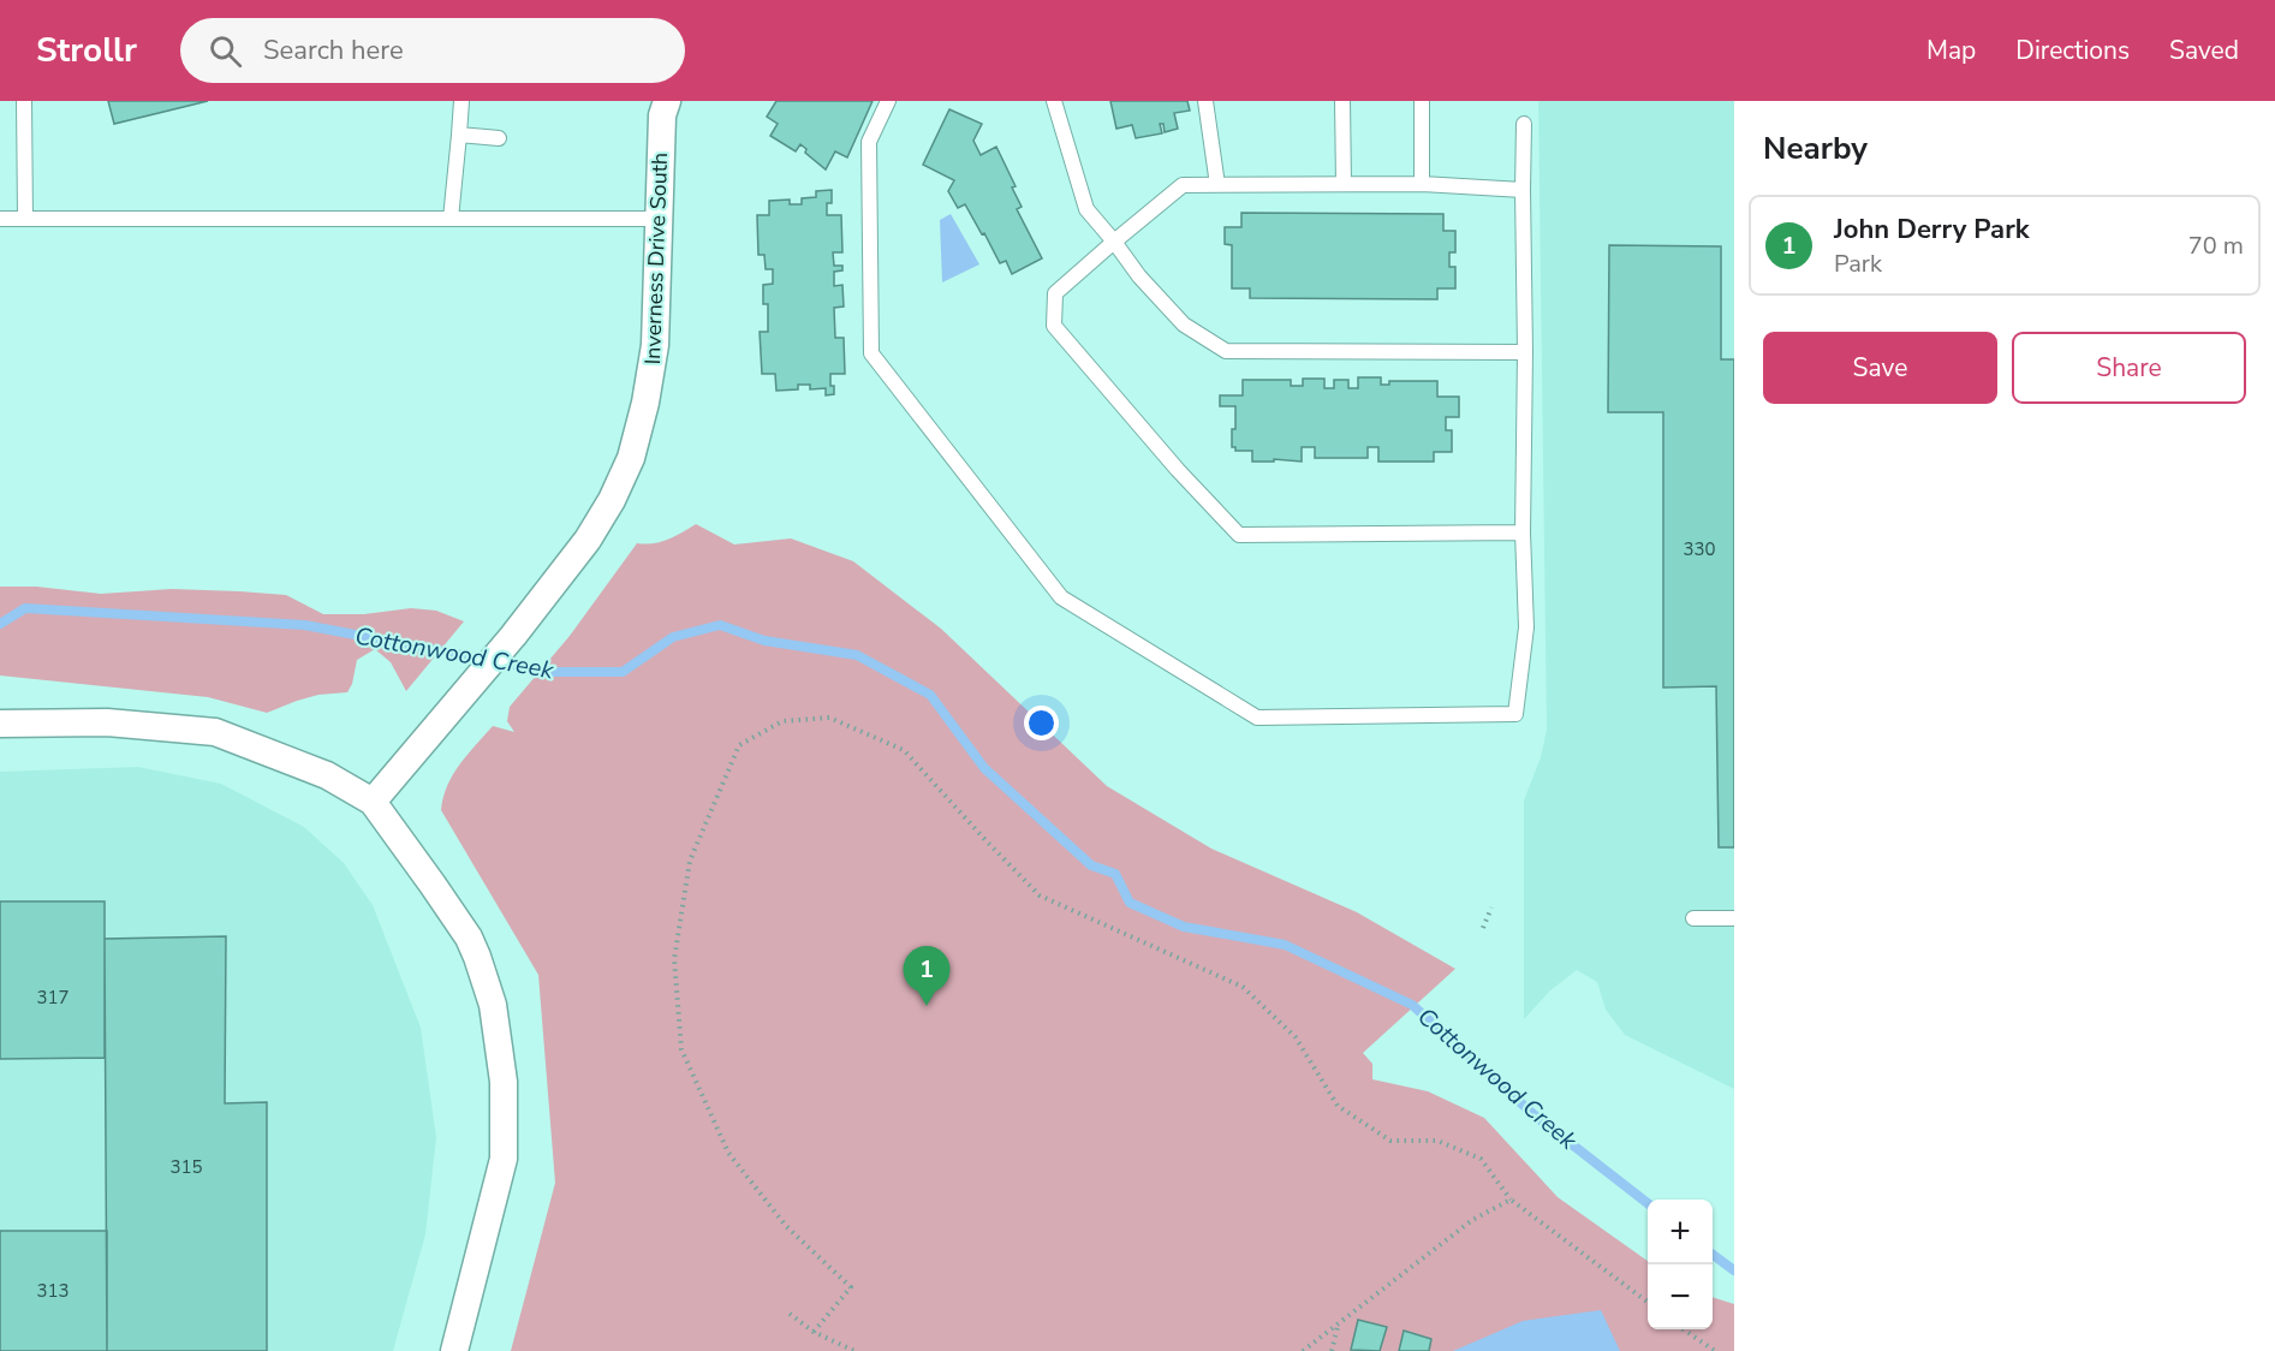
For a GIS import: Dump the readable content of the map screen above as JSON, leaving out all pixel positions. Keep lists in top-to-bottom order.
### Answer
{
  "streets": {
    "street": ["Inverness Drive South"]
  },
  "water": ["Cottonwood Creek"],
  "house_numbers": [
    "330",
    "317",
    "315",
    "313"
  ],
  "page": {
    "header": "Strollr",
    "search": "Search here",
    "nav": ["Map", "Directions", "Saved"],
    "heading": "Nearby",
    "list": [
      {
        "mark": "1",
        "name": "John Derry Park",
        "note": "Park",
        "value": "70 m"
      }
    ],
    "buttons": ["Save", "Share"],
    "pins": "1",
    "map_buttons": ["+", "−"]
  }
}
